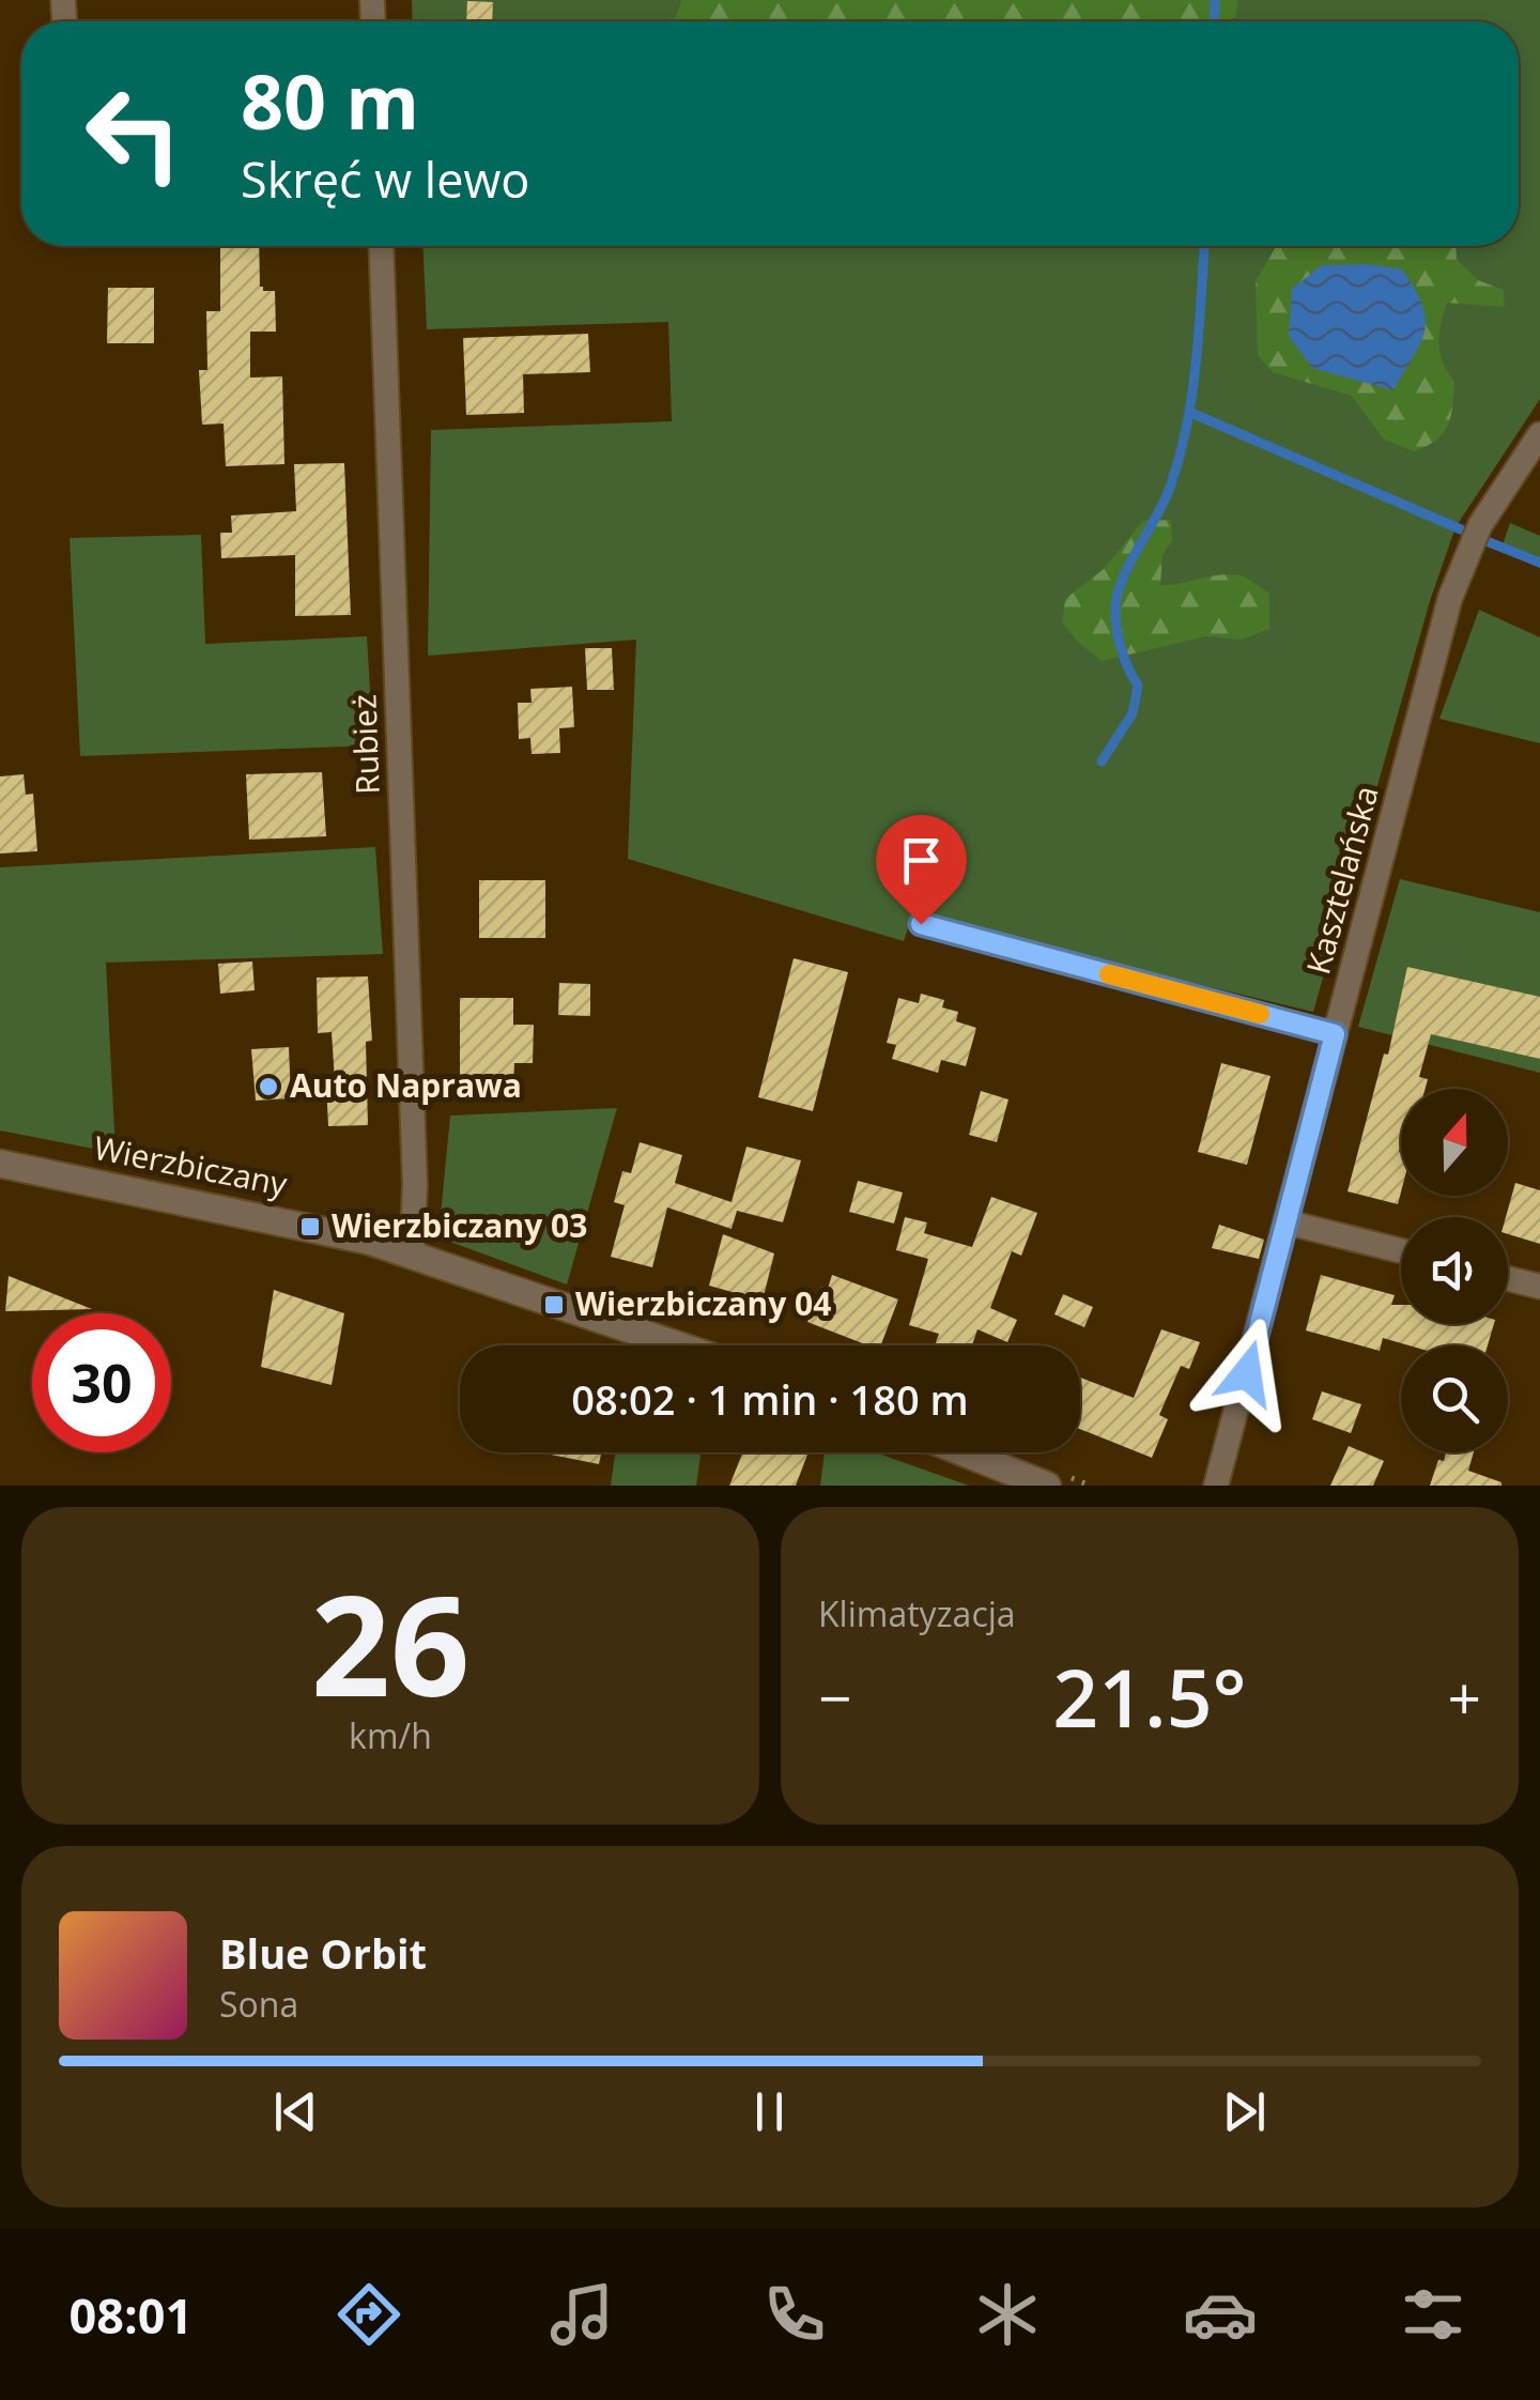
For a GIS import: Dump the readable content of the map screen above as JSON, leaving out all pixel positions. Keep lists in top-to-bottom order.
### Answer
{
  "streets": {
    "street": ["Rubież", "Kasztelańska", "Wierzbiczany"]
  },
  "crossings": [
    ["Rubież", "Wierzbiczany"]
  ],
  "places": {
    "other": ["Auto Naprawa"],
    "transit": ["Wierzbiczany 03", "Wierzbiczany 04"]
  },
  "north": "top",
  "page": {
    "turn": ["80 m", "Skręć w lewo"],
    "limit": "30",
    "trip": "08:02 · 1 min · 180 m",
    "tile": [
      ["26", "km/h"],
      "Klimatyzacja"
    ],
    "heat": ["−", "21.5°", "+"],
    "song": ["Blue Orbit", "Sona"],
    "tabs": "08:01"
  }
}
